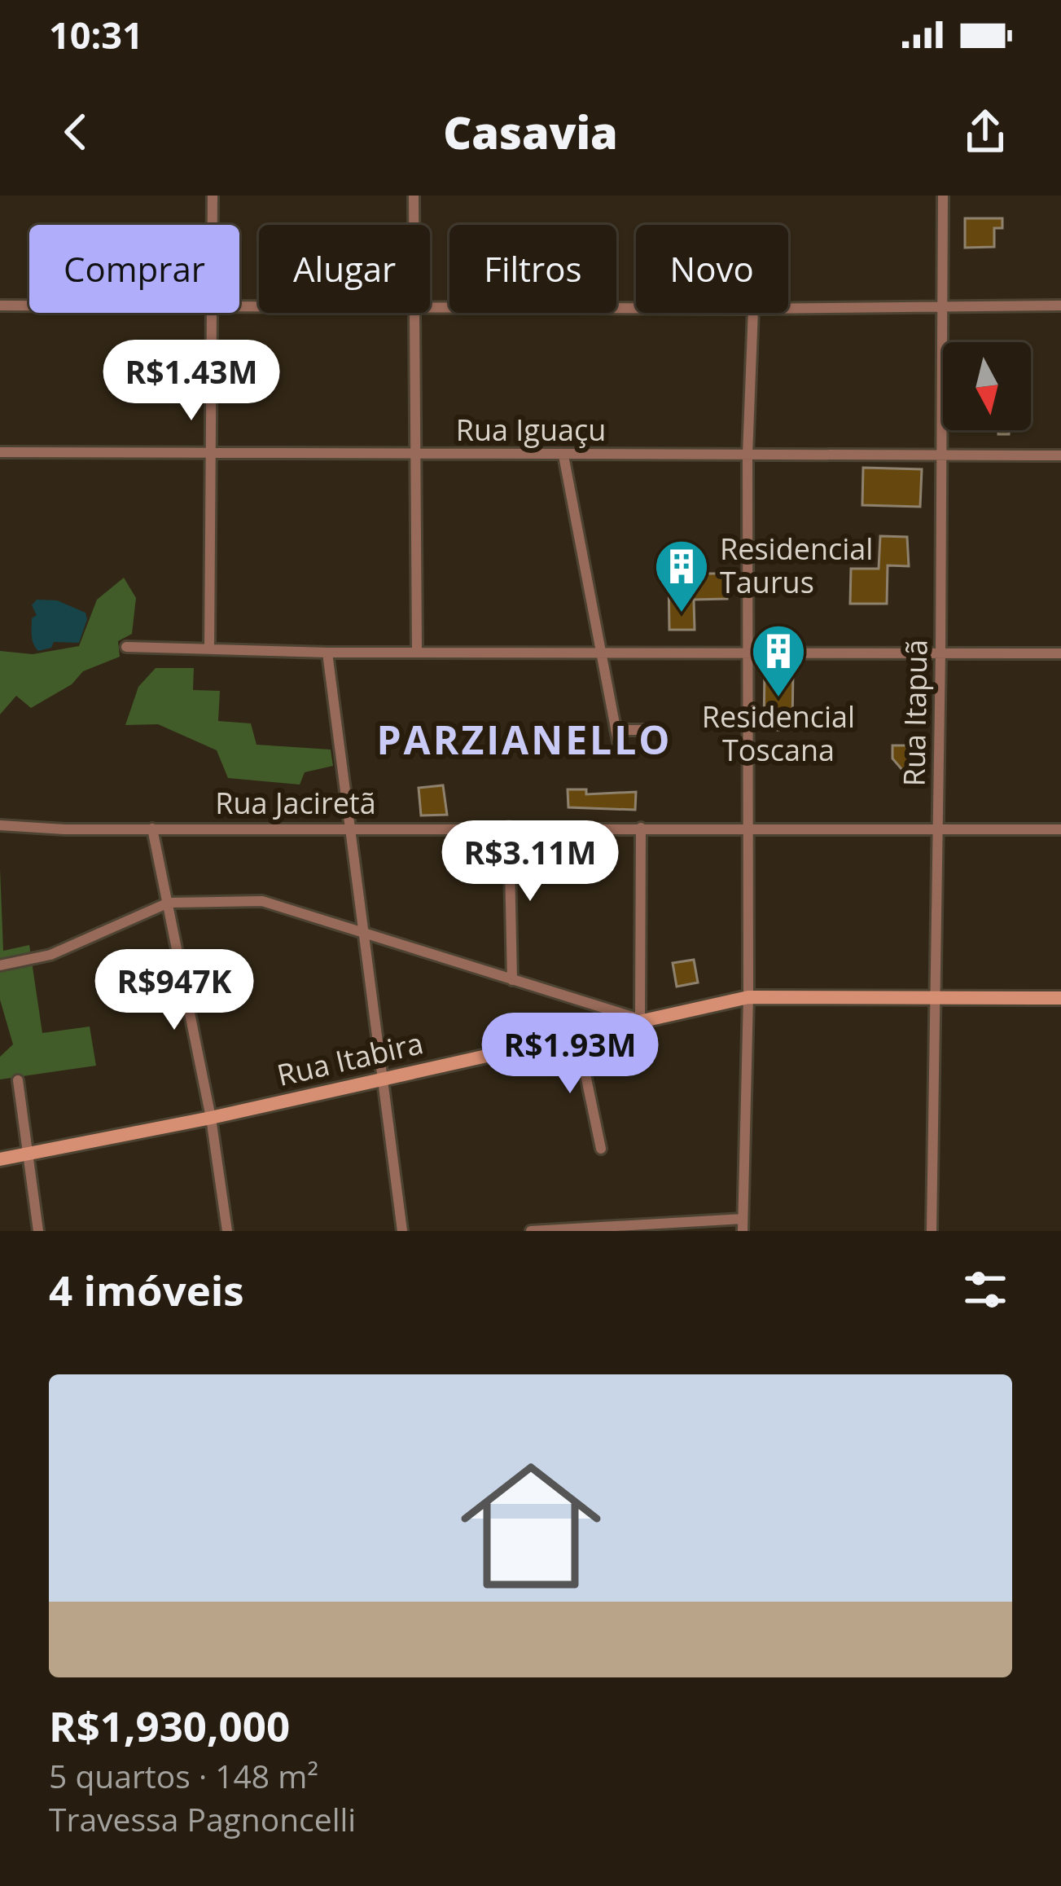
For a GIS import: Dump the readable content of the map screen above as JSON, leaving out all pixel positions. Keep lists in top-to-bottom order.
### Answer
{
  "streets": {
    "street": [
      "Rua Iguaçu",
      "Rua Itapuã",
      "Rua Jaciretã",
      "Rua Itabira"
    ]
  },
  "crossings": [
    ["Rua Iguaçu", "Rua Itapuã"],
    ["Rua Itapuã", "Rua Jaciretã"],
    ["Rua Itapuã", "Rua Itabira"]
  ],
  "districts": ["PARZIANELLO"],
  "places": {
    "building": ["Residencial Taurus", "Residencial Toscana"]
  },
  "north": "bottom",
  "page": {
    "status": "10:31",
    "header": "Casavia",
    "chip": [
      "Comprar",
      "Alugar",
      "Filtros",
      "Novo"
    ],
    "price": [
      "R$1.43M",
      "R$3.11M",
      "R$947K",
      "R$1.93M"
    ],
    "heading": "4 imóveis",
    "list": [
      {
        "name": "R$1,930,000",
        "note": "5 quartos · 148 m² · Travessa Pagnoncelli"
      }
    ]
  }
}
